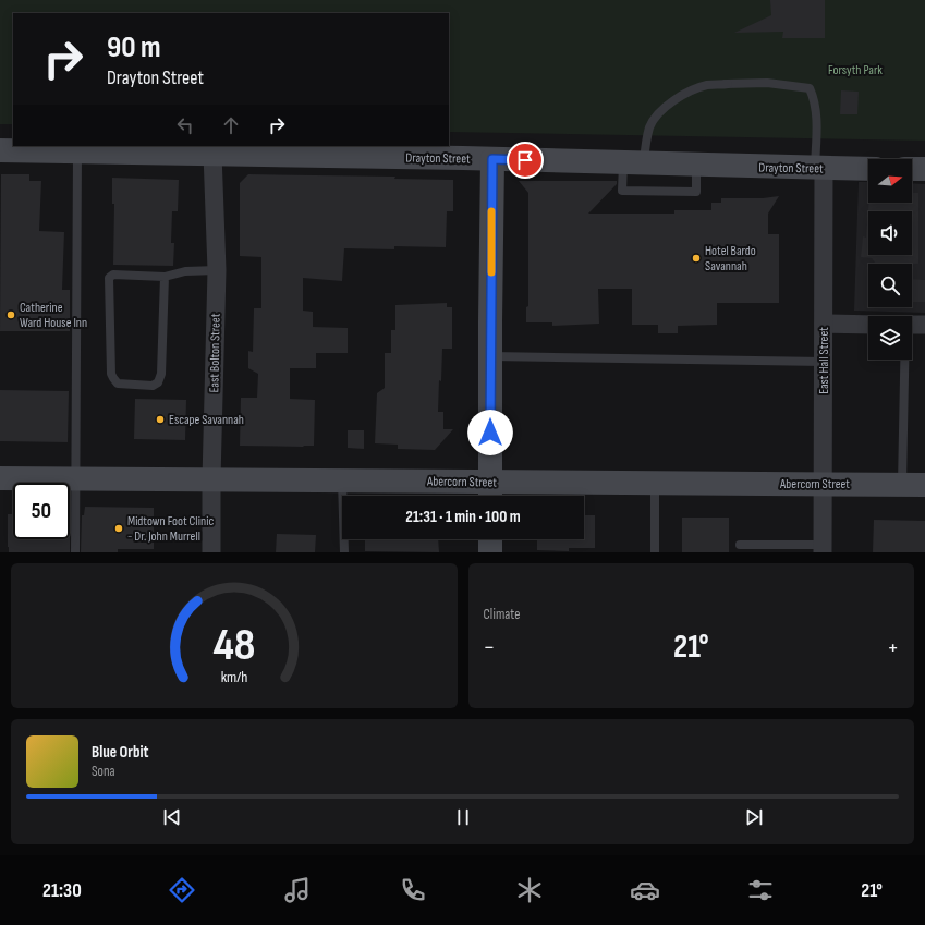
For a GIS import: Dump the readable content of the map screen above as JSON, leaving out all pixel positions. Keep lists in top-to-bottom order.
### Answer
{
  "streets": {
    "main road": ["Drayton Street", "Abercorn Street"],
    "street": ["East Bolton Street", "East Hall Street"]
  },
  "crossings": [
    ["Drayton Street", "East Bolton Street"],
    ["Drayton Street", "East Hall Street"],
    ["East Bolton Street", "Abercorn Street"],
    ["East Hall Street", "Abercorn Street"]
  ],
  "parks": ["Forsyth Park"],
  "places": [
    "Hotel Bardo Savannah",
    "Catherine Ward House Inn",
    "Escape Savannah",
    "Midtown Foot Clinic - Dr. John Murrell"
  ],
  "north": "right",
  "page": {
    "turn": ["90 m", "Drayton Street"],
    "limit": "50",
    "trip": "21:31 · 1 min · 100 m",
    "tile": "Climate",
    "heat": ["−", "21°", "+"],
    "song": ["Blue Orbit", "Sona"],
    "tabs": ["21:30", "21°"],
    "gauge": ["48", "km/h"]
  }
}
